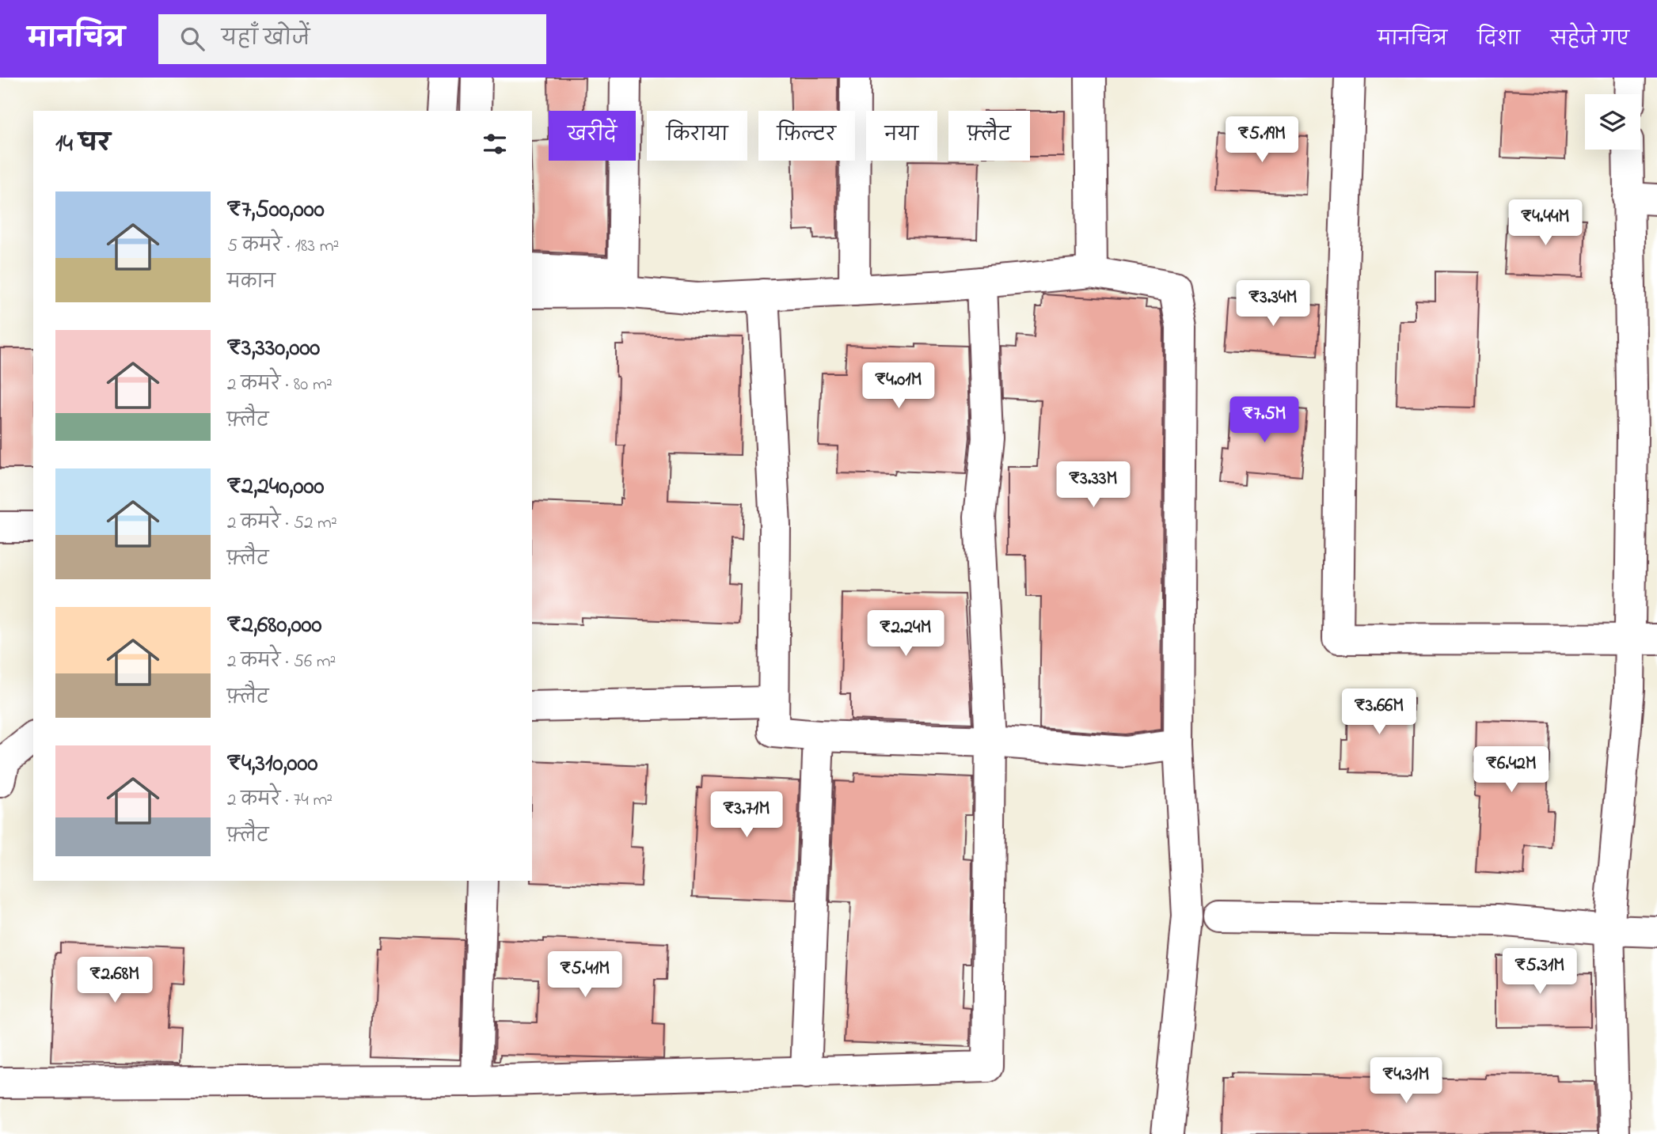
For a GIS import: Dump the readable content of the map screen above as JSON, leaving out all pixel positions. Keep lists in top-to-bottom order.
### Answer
{
  "page": {
    "header": "मानचित्र",
    "search": "यहाँ खोजें",
    "nav": ["मानचित्र", "दिशा", "सहेजे गए"],
    "chip": [
      "खरीदें",
      "किराया",
      "फ़िल्टर",
      "नया",
      "फ़्लैट"
    ],
    "heading": "14 घर",
    "price": [
      "₹5.19M",
      "₹4.44M",
      "₹3.34M",
      "₹4.01M",
      "₹7.5M",
      "₹3.33M",
      "₹2.24M",
      "₹3.66M",
      "₹6.42M",
      "₹3.71M",
      "₹5.31M",
      "₹5.41M",
      "₹2.68M",
      "₹4.31M"
    ],
    "list": [
      {
        "name": "₹7,500,000",
        "note": "5 कमरे · 183 m² · मकान"
      },
      {
        "name": "₹3,330,000",
        "note": "2 कमरे · 80 m² · फ़्लैट"
      },
      {
        "name": "₹2,240,000",
        "note": "2 कमरे · 52 m² · फ़्लैट"
      },
      {
        "name": "₹2,680,000",
        "note": "2 कमरे · 56 m² · फ़्लैट"
      },
      {
        "name": "₹4,310,000",
        "note": "2 कमरे · 74 m² · फ़्लैट"
      }
    ]
  }
}
